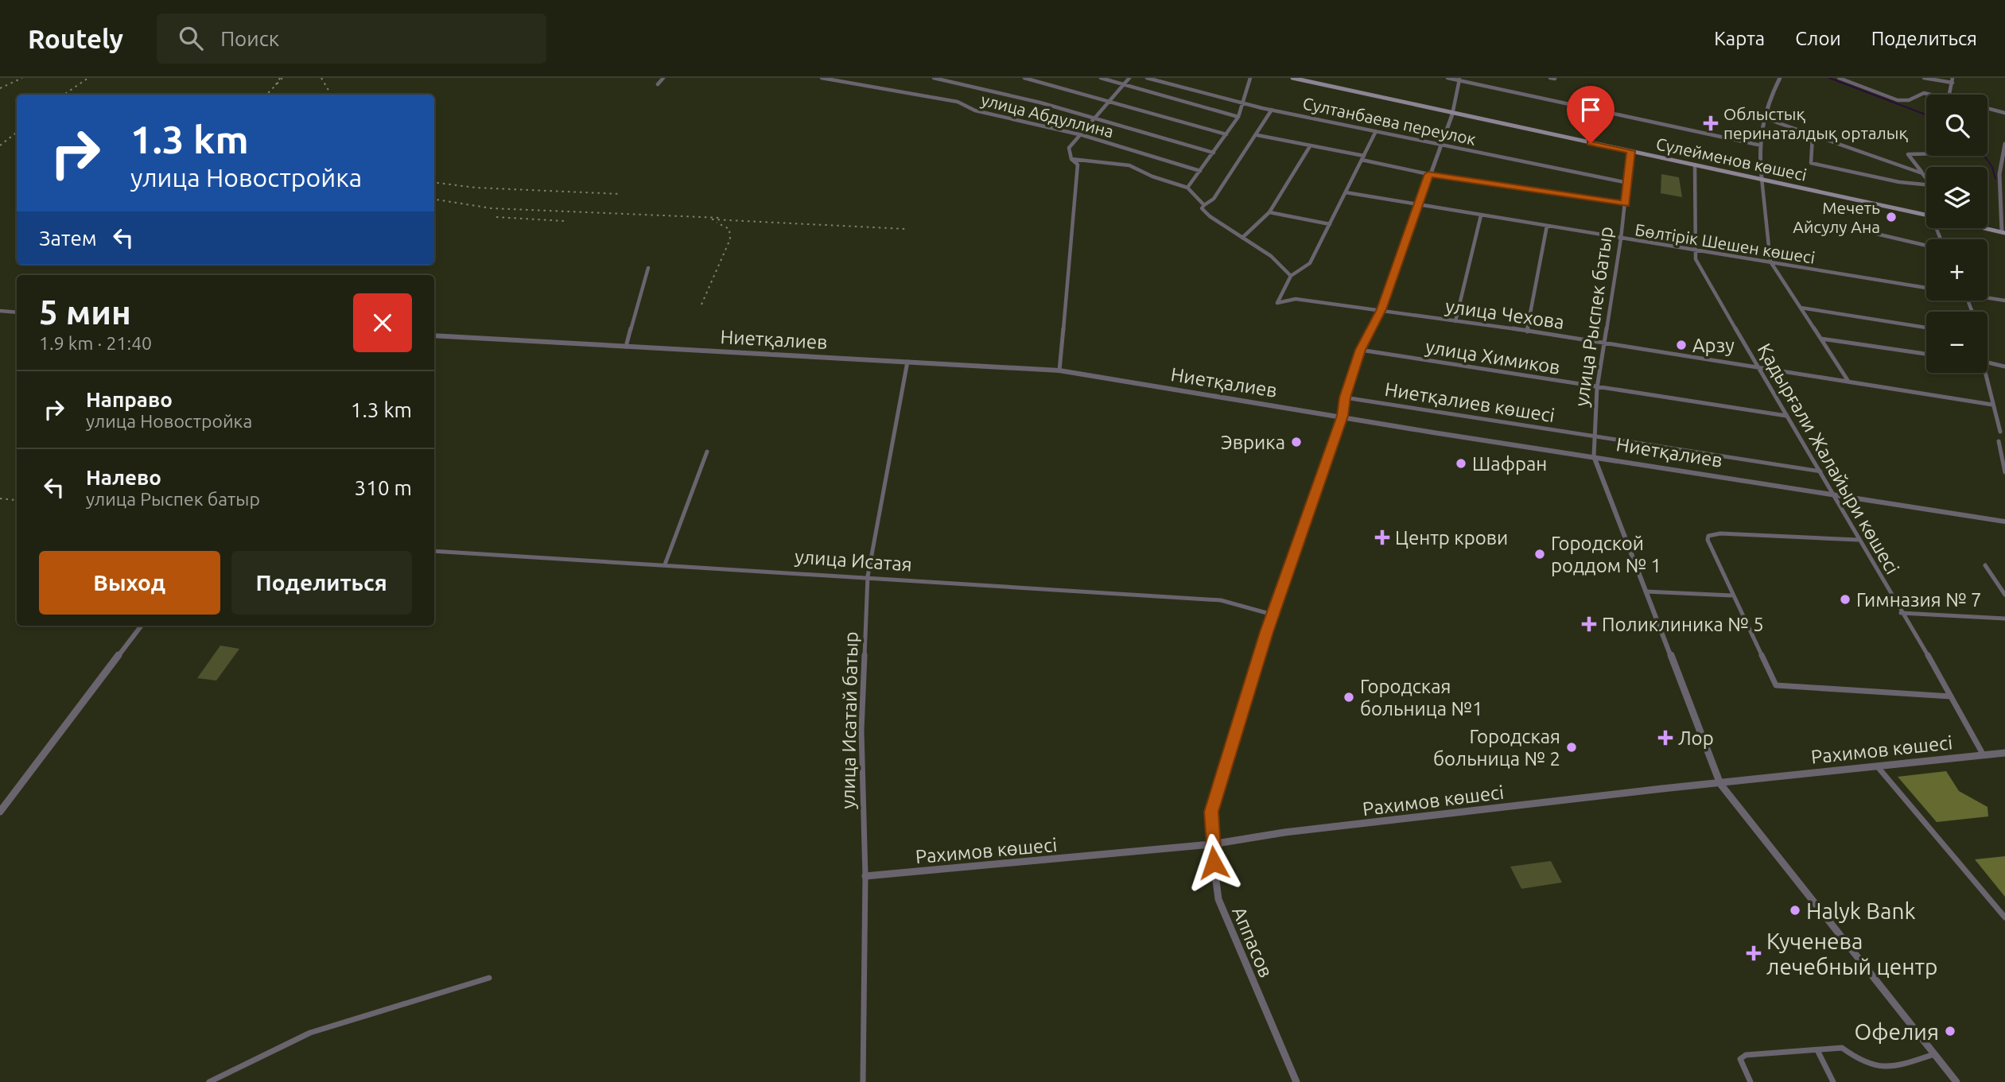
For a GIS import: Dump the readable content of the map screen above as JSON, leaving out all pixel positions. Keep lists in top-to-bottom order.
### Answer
{
  "streets": {
    "main road": ["Сүлейменов көшесі"],
    "street": [
      "улица Абдуллина",
      "Султанбаева переулок",
      "Бөлтірік Шешен көшесі",
      "улица Чехова",
      "улица Рыспек батыр",
      "Ниетқалиев",
      "улица Химиков",
      "Ниетқалиев көшесі",
      "Қадырғали Жалайыри көшесі",
      "улица Исатая",
      "улица Исатай батыр",
      "Рахимов көшесі",
      "Аппасов"
    ]
  },
  "crossings": [
    ["Султанбаева переулок", "улица Рыспек батыр"],
    ["Султанбаева переулок", "Аппасов"],
    ["Сүлейменов көшесі", "улица Рыспек батыр"],
    ["Сүлейменов көшесі", "Қадырғали Жалайыри көшесі"],
    ["Сүлейменов көшесі", "Аппасов"],
    ["Бөлтірік Шешен көшесі", "улица Рыспек батыр"],
    ["Бөлтірік Шешен көшесі", "Қадырғали Жалайыри көшесі"],
    ["Бөлтірік Шешен көшесі", "Аппасов"],
    ["улица Чехова", "улица Рыспек батыр"],
    ["улица Чехова", "Қадырғали Жалайыри көшесі"],
    ["улица Чехова", "Аппасов"],
    ["улица Рыспек батыр", "Ниетқалиев"],
    ["улица Рыспек батыр", "улица Химиков"],
    ["улица Рыспек батыр", "Ниетқалиев көшесі"],
    ["улица Рыспек батыр", "Рахимов көшесі"],
    ["Ниетқалиев", "Қадырғали Жалайыри көшесі"],
    ["Ниетқалиев", "улица Исатай батыр"],
    ["Ниетқалиев", "Аппасов"],
    ["улица Химиков", "Қадырғали Жалайыри көшесі"],
    ["улица Химиков", "Аппасов"],
    ["Ниетқалиев көшесі", "Қадырғали Жалайыри көшесі"],
    ["Ниетқалиев көшесі", "Аппасов"],
    ["Қадырғали Жалайыри көшесі", "Рахимов көшесі"],
    ["улица Исатая", "улица Исатай батыр"],
    ["улица Исатая", "Аппасов"],
    ["улица Исатай батыр", "Рахимов көшесі"],
    ["Рахимов көшесі", "Аппасов"]
  ],
  "places": {
    "health": [
      "Облыстық перинаталдық орталық",
      "Центр крови",
      "Поликлиника № 5",
      "Лор",
      "Кученева лечебный центр"
    ],
    "other": [
      "Мечеть Айсулу Ана",
      "Арзу",
      "Эврика",
      "Шафран",
      "Городской роддом № 1",
      "Гимназия № 7",
      "Городская больница №1",
      "Городская больница № 2",
      "Halyk Bank",
      "Офелия"
    ]
  },
  "page": {
    "header": "Routely",
    "search": "Поиск",
    "nav": ["Карта", "Слои", "Поделиться"],
    "map_buttons": ["+", "−"],
    "turn": ["1.3 km", "улица Новостройка"],
    "then": "Затем",
    "heading": ["5 мин", "1.9 km · 21:40"],
    "list": [
      {
        "name": "Направо",
        "note": "улица Новостройка",
        "value": "1.3 km"
      },
      {
        "name": "Налево",
        "note": "улица Рыспек батыр",
        "value": "310 m"
      }
    ],
    "buttons": ["Выход", "Поделиться"]
  }
}
